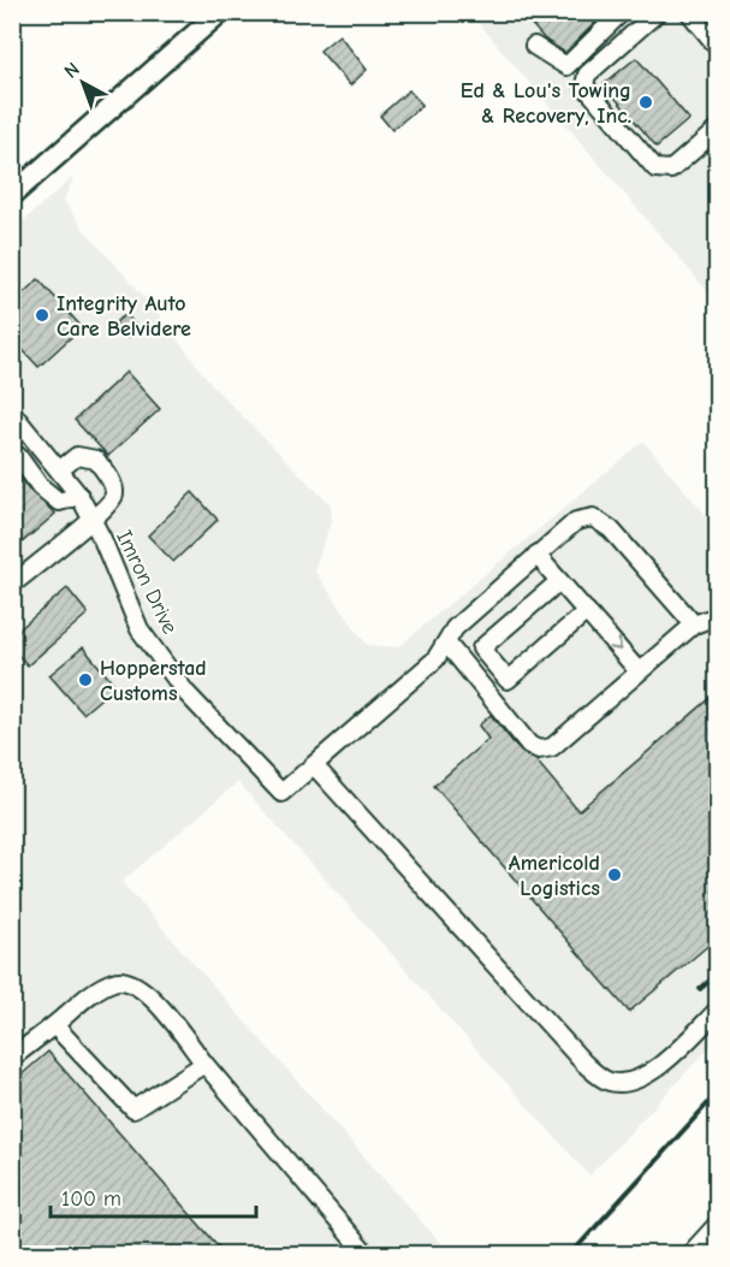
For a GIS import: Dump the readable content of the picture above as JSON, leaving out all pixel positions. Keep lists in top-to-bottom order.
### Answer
{
  "streets": {
    "street": ["Imron Drive"]
  },
  "places": [
    "Ed & Lou's Towing & Recovery, Inc.",
    "Integrity Auto Care Belvidere",
    "Hopperstad Customs",
    "Americold Logistics"
  ],
  "scale_bar": "100 m",
  "north": "top left"
}
